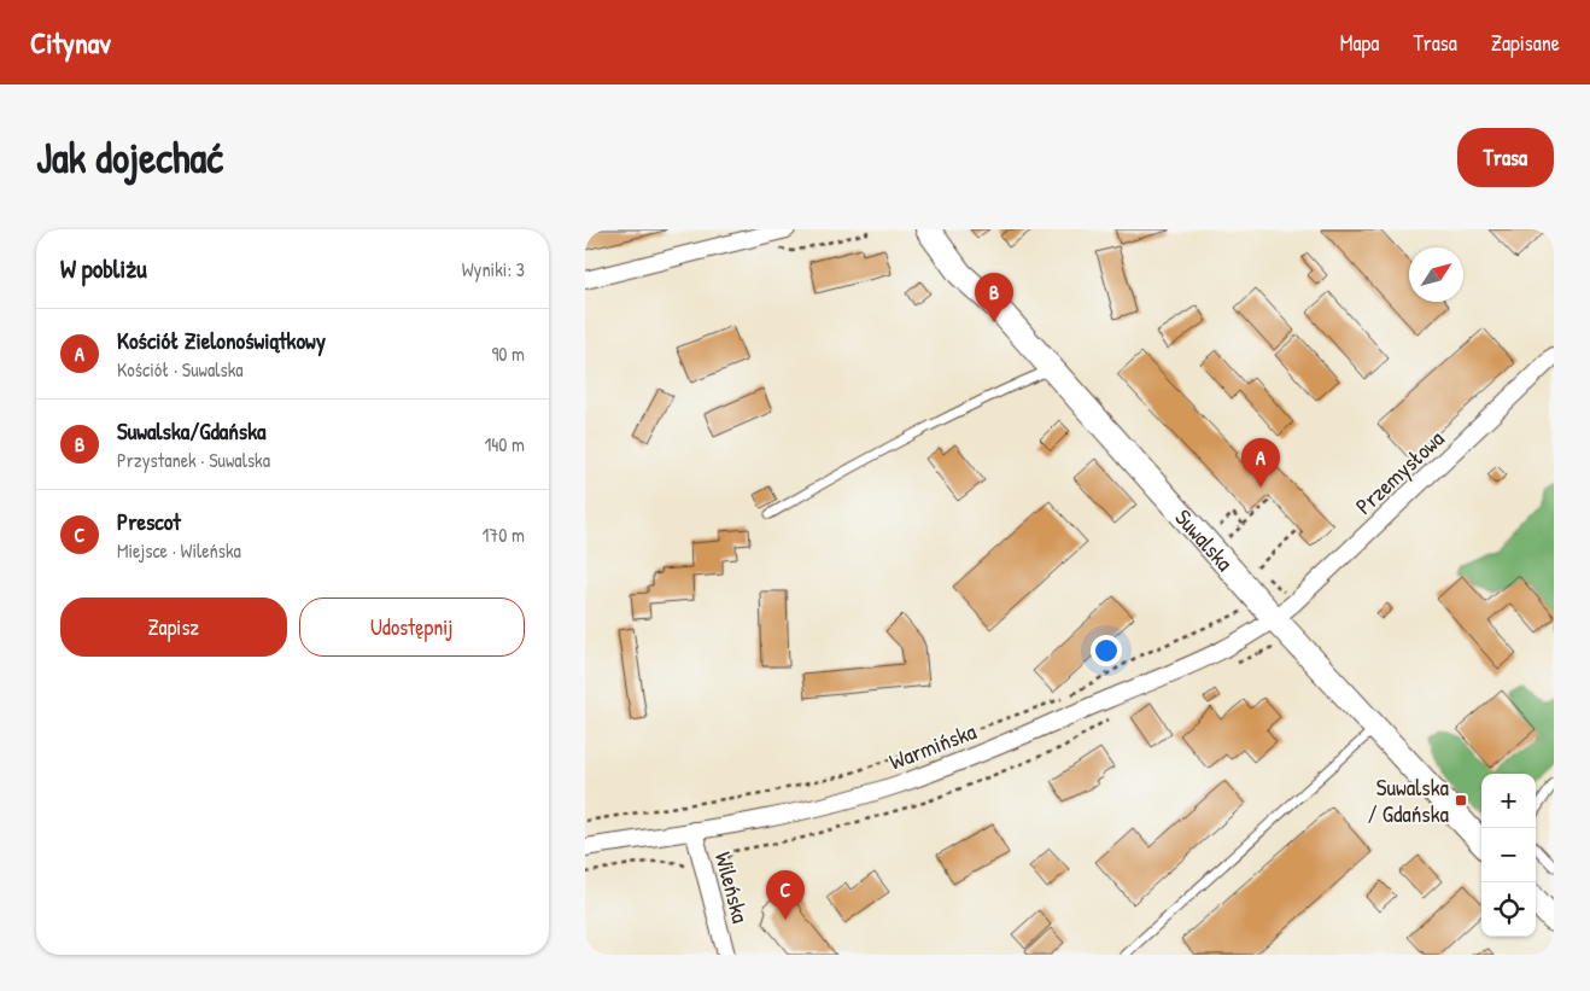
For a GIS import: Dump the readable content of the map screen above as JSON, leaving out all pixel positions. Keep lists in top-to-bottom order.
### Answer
{
  "streets": {
    "street": [
      "Przemysłowa",
      "Suwalska",
      "Warmińska",
      "Wileńska"
    ]
  },
  "crossings": [
    ["Przemysłowa", "Suwalska"],
    ["Przemysłowa", "Warmińska"],
    ["Suwalska", "Warmińska"],
    ["Warmińska", "Wileńska"]
  ],
  "places": {
    "transit": ["Suwalska / Gdańska"]
  },
  "north": "top right",
  "page": {
    "header": "Citynav",
    "nav": ["Mapa", "Trasa", "Zapisane"],
    "buttons": [
      "Trasa",
      ["Zapisz", "Udostępnij"]
    ],
    "title": "Jak dojechać",
    "heading": ["W pobliżu", "Wyniki: 3"],
    "pins": ["B", "A", "C"],
    "list": [
      {
        "mark": "A",
        "name": "Kościół Zielonoświątkowy",
        "note": "Kościół · Suwalska",
        "value": "90 m"
      },
      {
        "mark": "B",
        "name": "Suwalska/Gdańska",
        "note": "Przystanek · Suwalska",
        "value": "140 m"
      },
      {
        "mark": "C",
        "name": "Prescot",
        "note": "Miejsce · Wileńska",
        "value": "170 m"
      }
    ],
    "map_buttons": ["+", "−"]
  }
}
